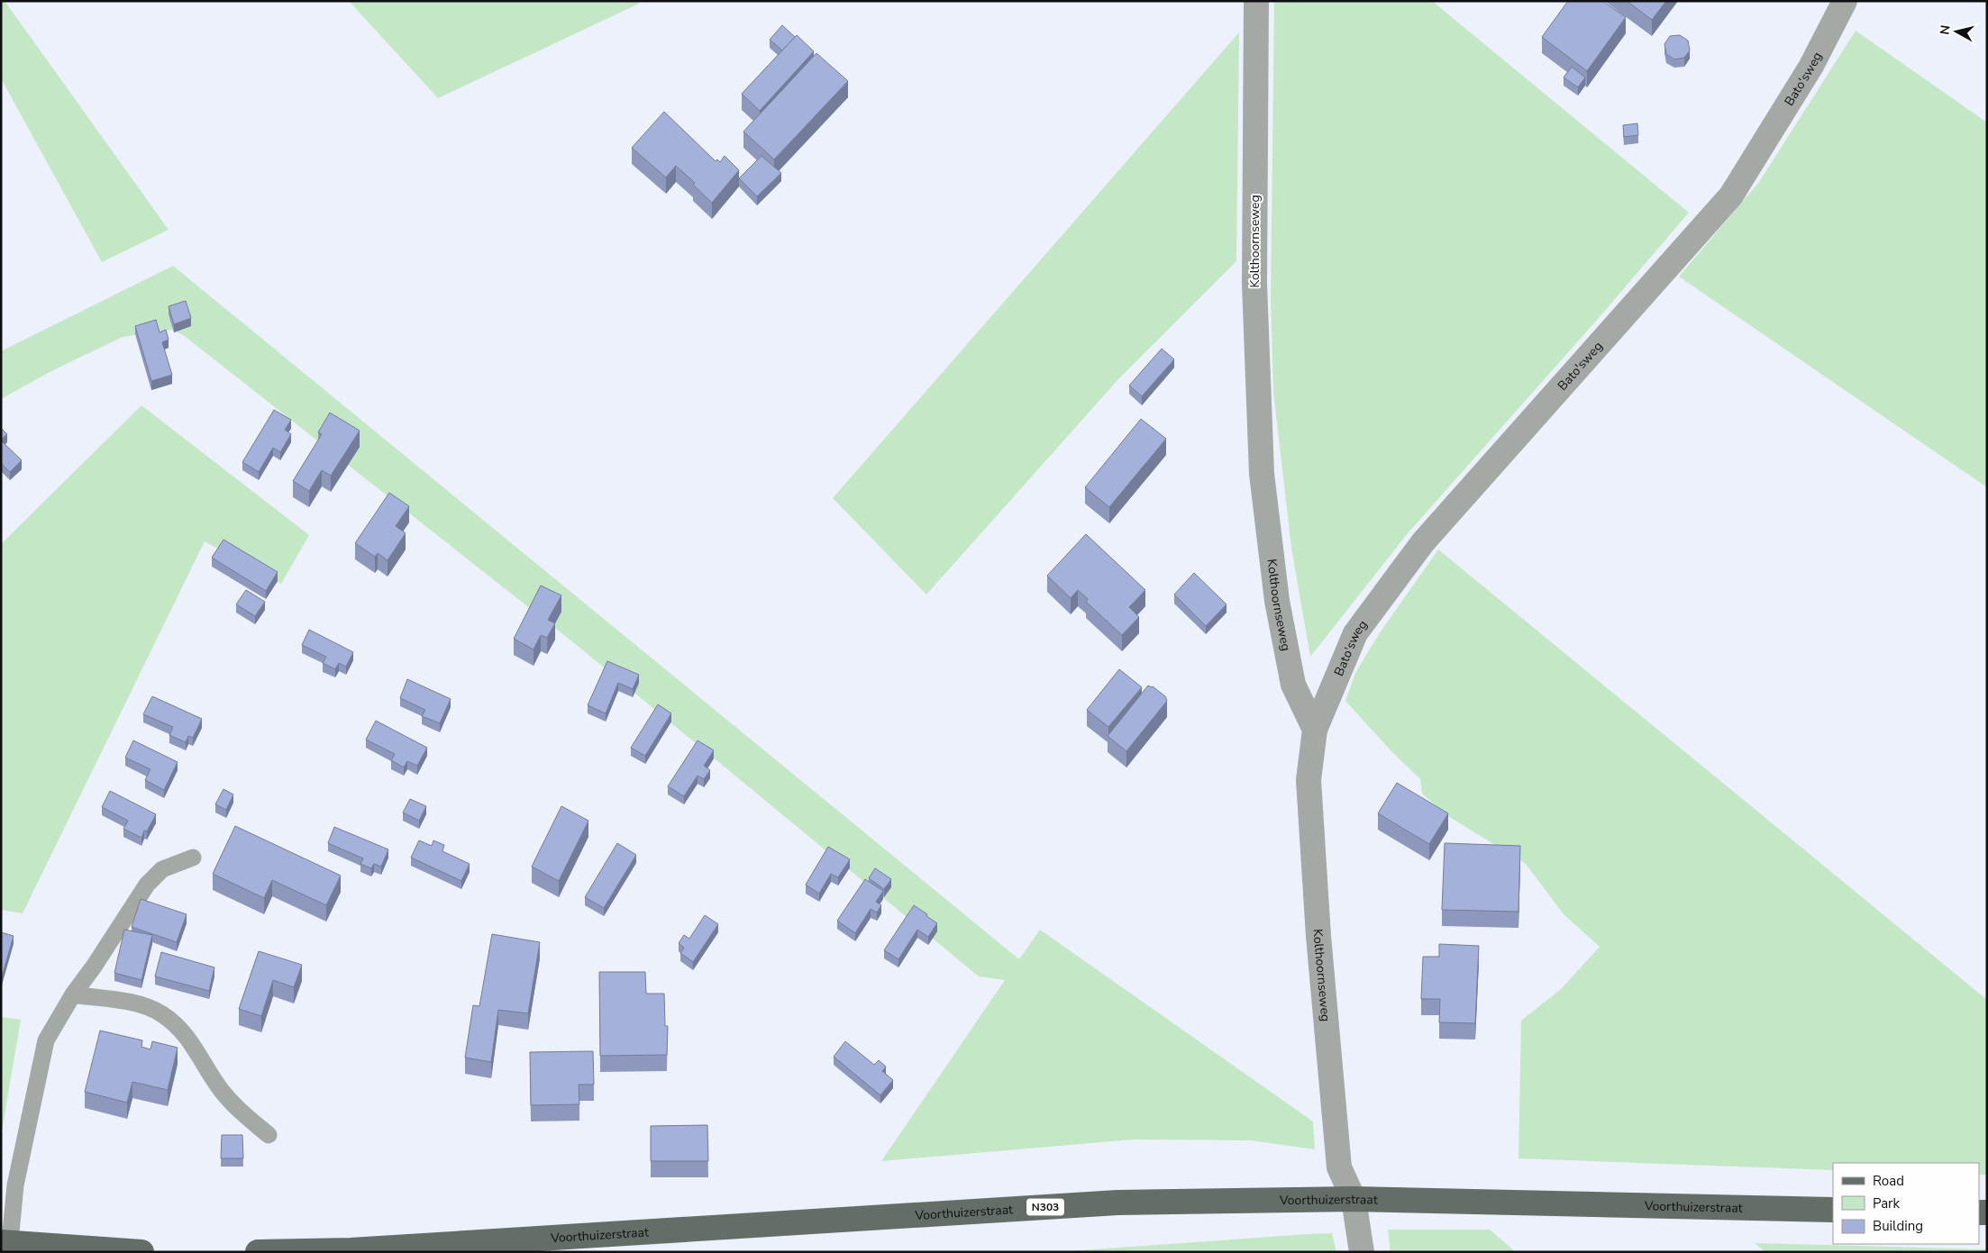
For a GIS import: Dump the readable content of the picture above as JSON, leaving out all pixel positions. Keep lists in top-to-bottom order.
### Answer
{
  "streets": {
    "main road": ["Voorthuizerstraat", "N303"],
    "street": ["Bato'sweg", "Kolthoornseweg"]
  },
  "crossings": [
    ["Bato'sweg", "Kolthoornseweg"],
    ["Kolthoornseweg", "Voorthuizerstraat"]
  ],
  "legend": ["Road", "Park", "Building"],
  "north": "left"
}
